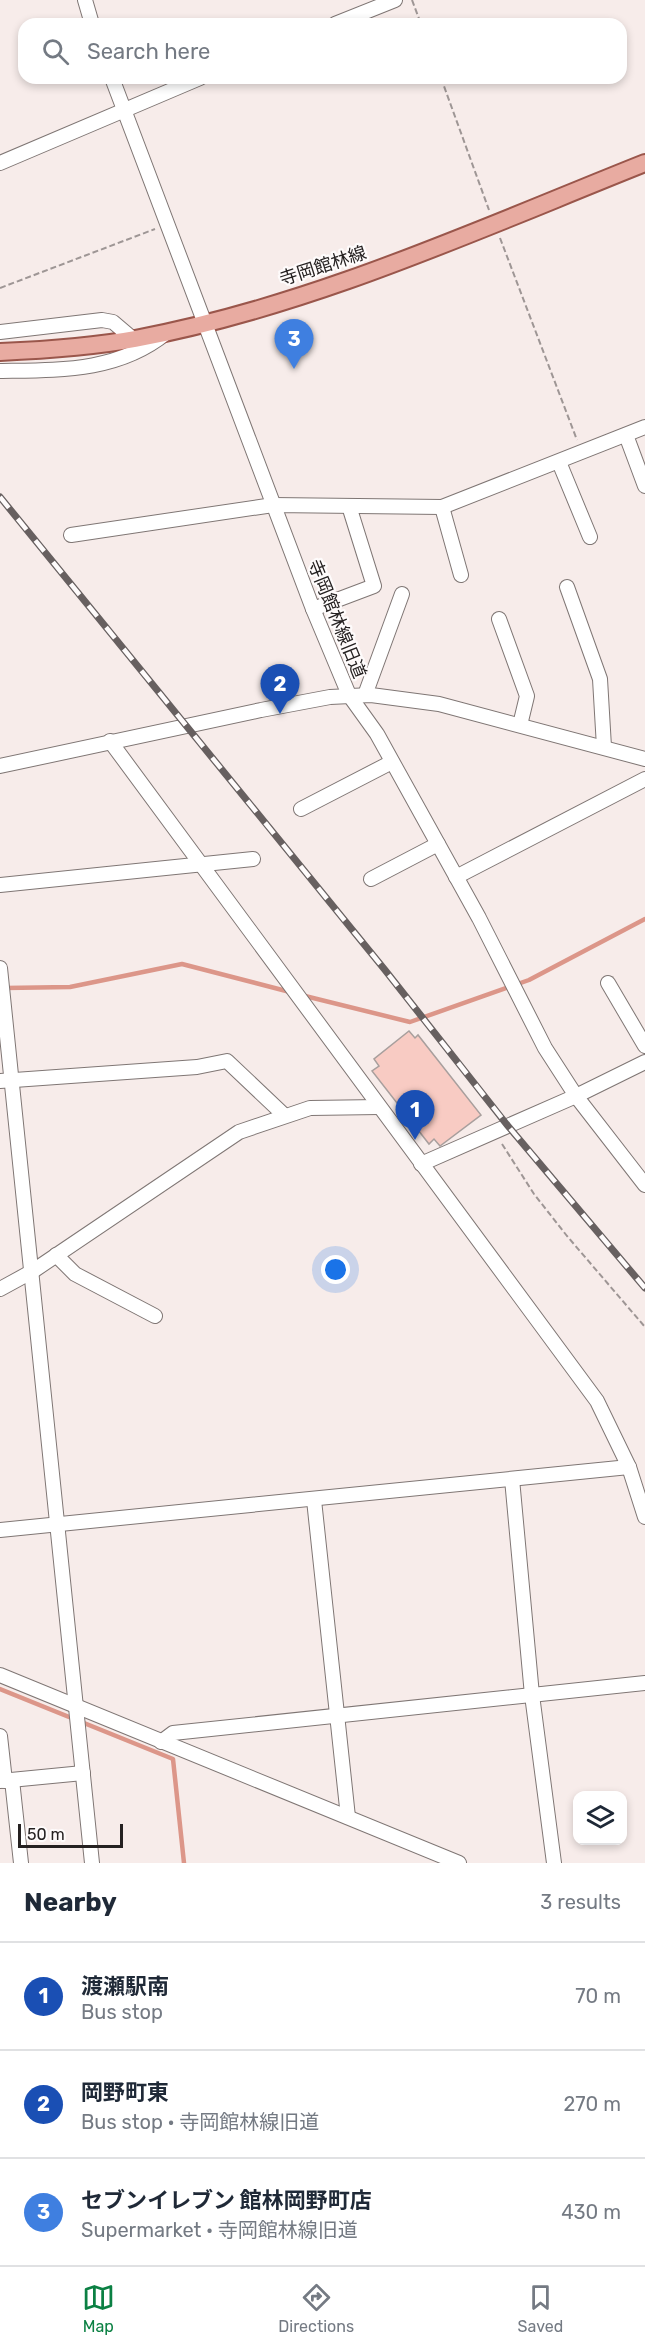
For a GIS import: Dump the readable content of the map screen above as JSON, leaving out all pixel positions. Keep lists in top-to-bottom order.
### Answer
{
  "streets": {
    "main road": ["寺岡館林線"],
    "street": ["寺岡館林線旧道"]
  },
  "crossings": [
    ["寺岡館林線", "寺岡館林線旧道"]
  ],
  "scale_bar": "50 m",
  "page": {
    "search": "Search here",
    "pins": ["3", "2", "1"],
    "scale": "50 m",
    "heading": ["Nearby", "3 results"],
    "list": [
      {
        "mark": "1",
        "name": "渡瀬駅南",
        "note": "Bus stop",
        "value": "70 m"
      },
      {
        "mark": "2",
        "name": "岡野町東",
        "note": "Bus stop · 寺岡館林線旧道",
        "value": "270 m"
      },
      {
        "mark": "3",
        "name": "セブンイレブン 館林岡野町店",
        "note": "Supermarket · 寺岡館林線旧道",
        "value": "430 m"
      }
    ],
    "nav": ["Map", "Directions", "Saved"]
  }
}
